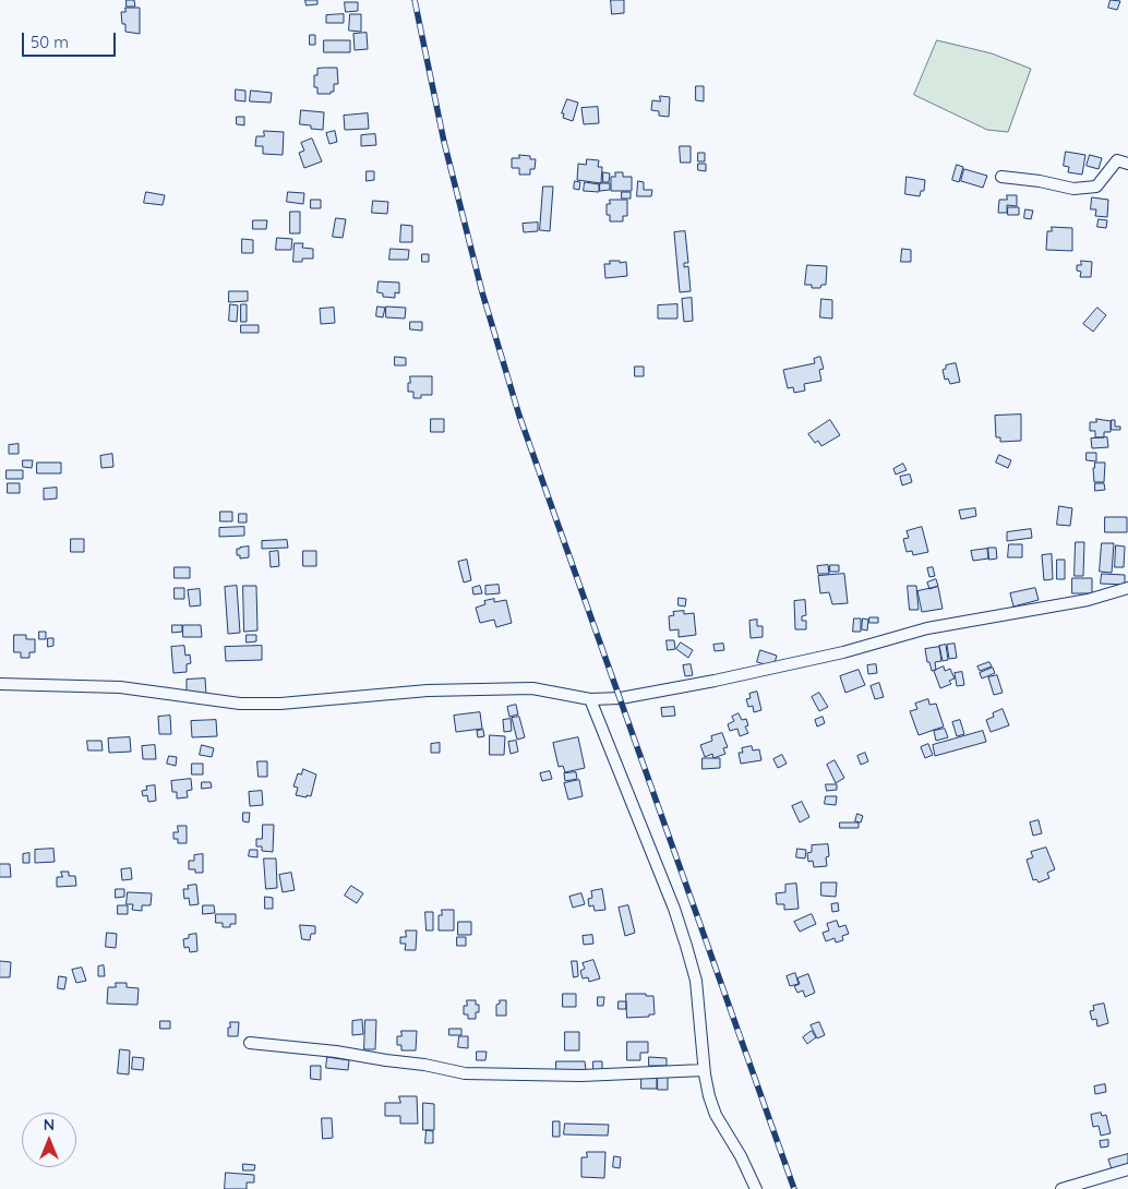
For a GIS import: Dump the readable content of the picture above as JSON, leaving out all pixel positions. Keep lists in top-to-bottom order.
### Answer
{
  "scale_bar": "50 m",
  "north": "top"
}
